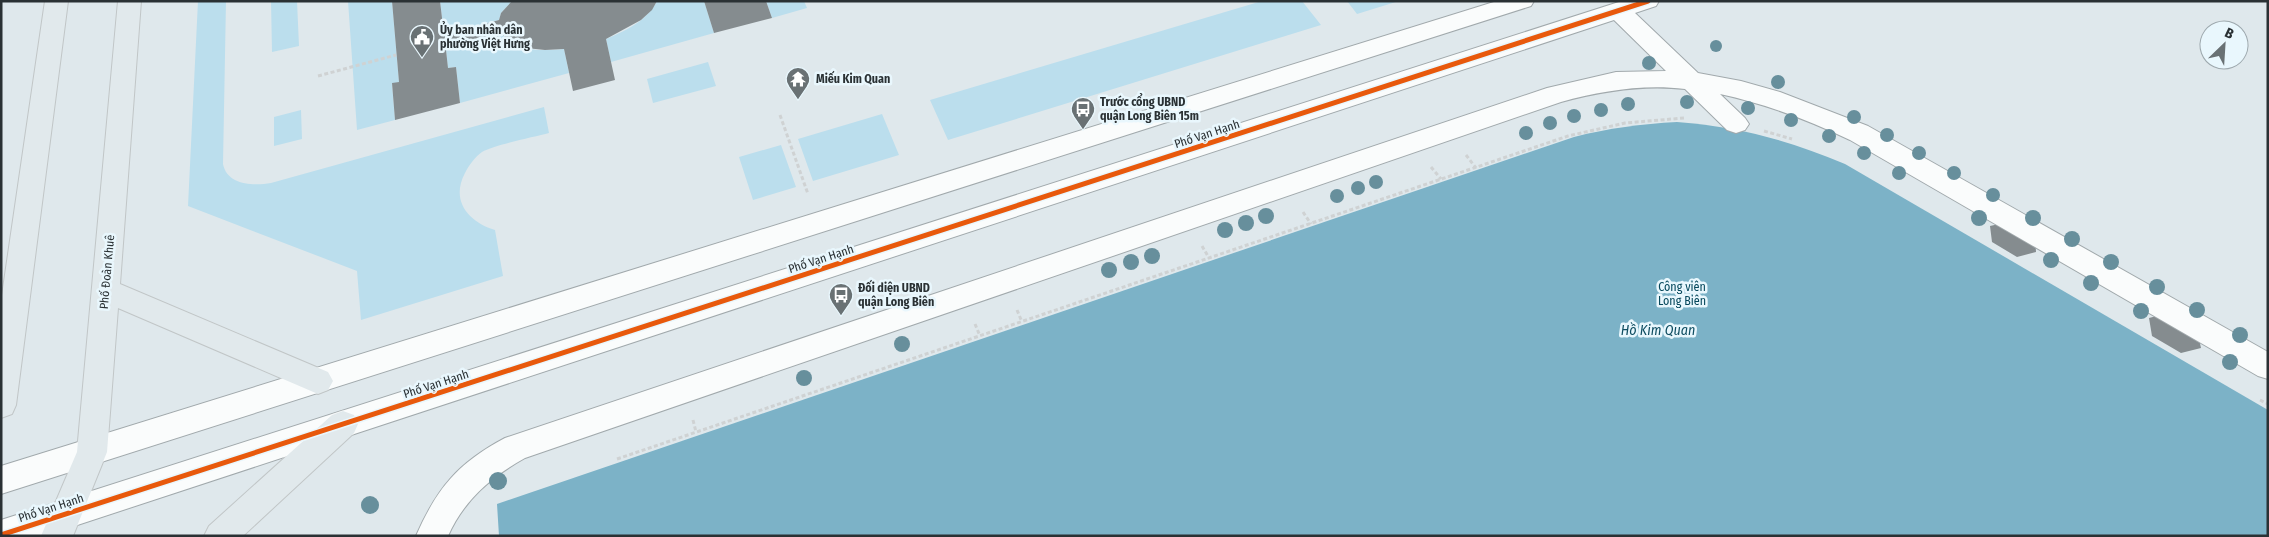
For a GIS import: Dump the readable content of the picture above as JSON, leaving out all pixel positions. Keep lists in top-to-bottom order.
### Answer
{
  "streets": {
    "main road": ["Phố Đoàn Khuê"],
    "street": ["Phố Vạn Hạnh"]
  },
  "crossings": [
    ["Phố Vạn Hạnh", "Phố Đoàn Khuê"]
  ],
  "water": ["Hồ Kim Quan"],
  "parks": ["Công viên Long Biên"],
  "places": {
    "public building": ["Ủy ban nhân dân phường Việt Hưng"],
    "temple": ["Miếu Kim Quan"],
    "bus stop": ["Trước cổng UBND quận Long Biên 15m", "Đối diện UBND quận Long Biên"]
  },
  "north": "top right"
}
